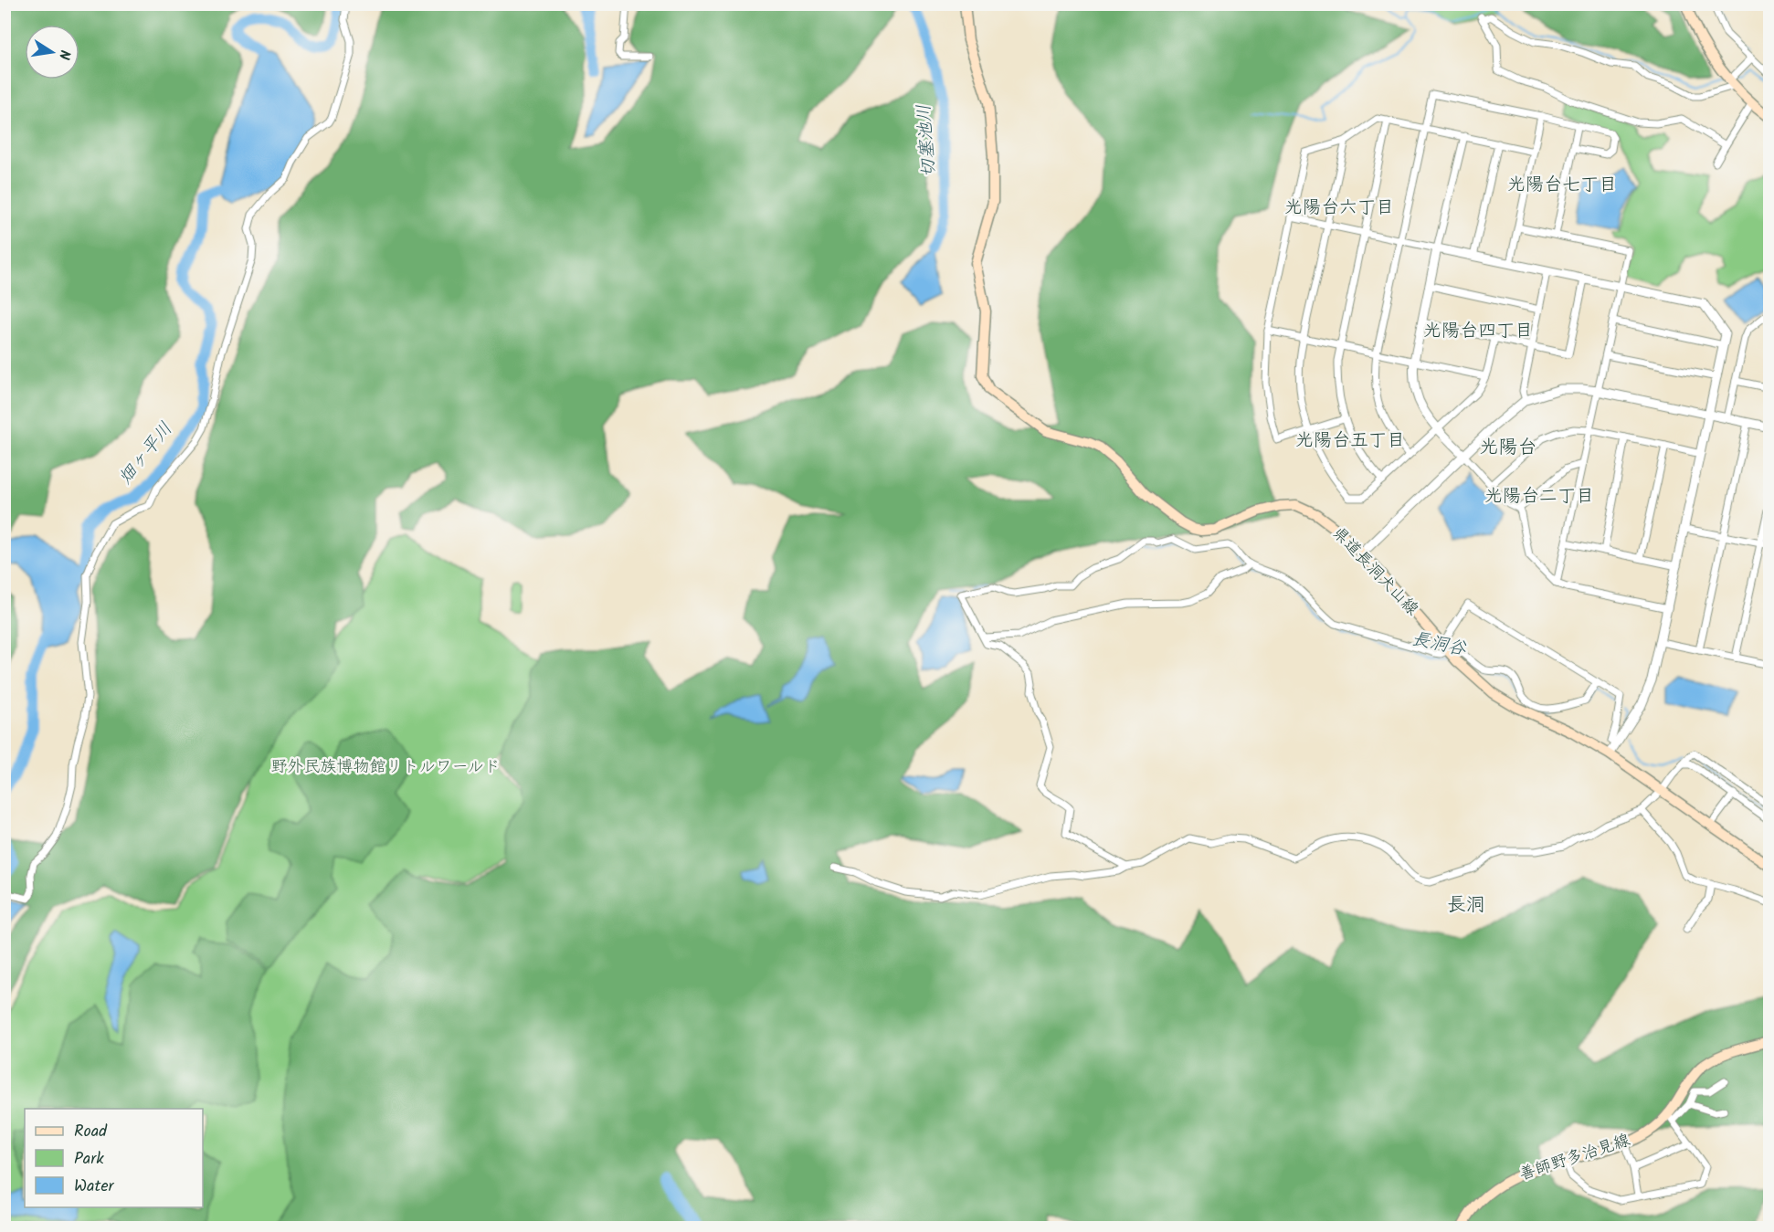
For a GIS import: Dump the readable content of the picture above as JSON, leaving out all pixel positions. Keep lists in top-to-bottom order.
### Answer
{
  "streets": {
    "main road": ["県道長洞犬山線", "善師野多治見線"]
  },
  "districts": [
    "光陽台七丁目",
    "光陽台六丁目",
    "光陽台四丁目",
    "光陽台五丁目",
    "光陽台",
    "光陽台二丁目",
    "長洞"
  ],
  "water": ["切塞池川", "畑ヶ平川", "長洞谷"],
  "parks": ["野外民族博物館リトルワールド"],
  "legend": ["Road", "Park", "Water"],
  "north": "right"
}
